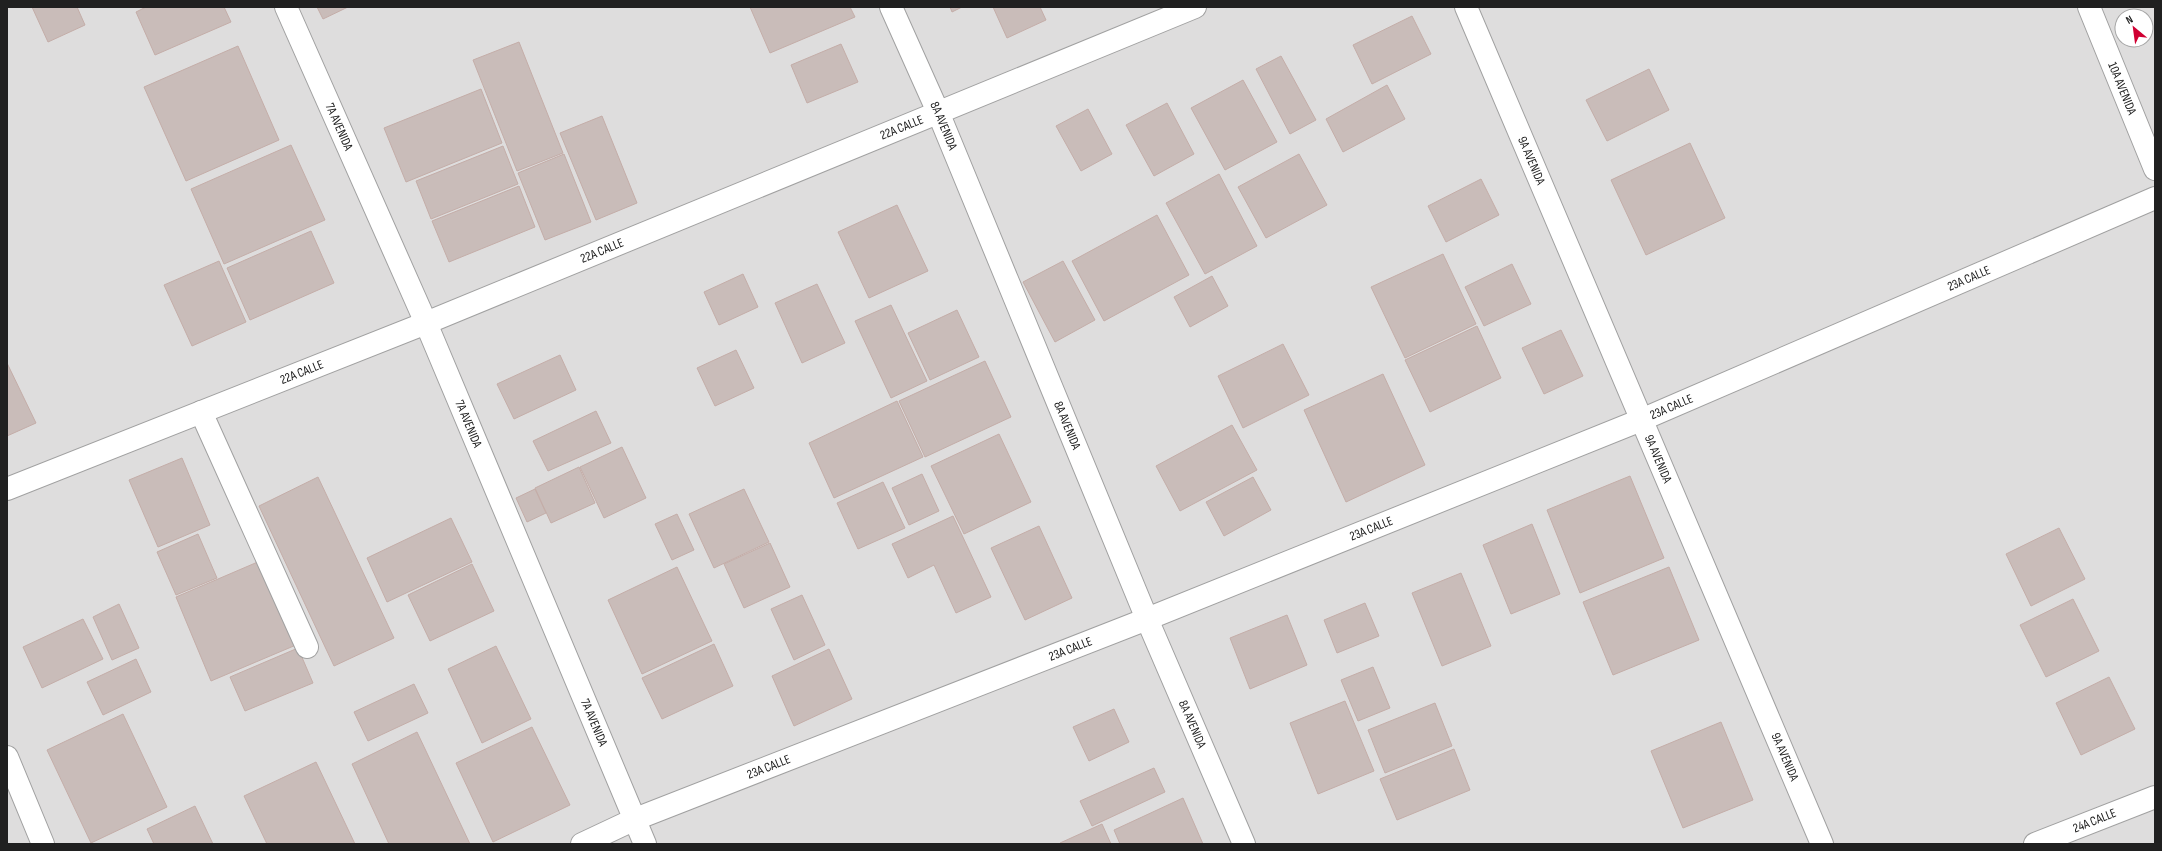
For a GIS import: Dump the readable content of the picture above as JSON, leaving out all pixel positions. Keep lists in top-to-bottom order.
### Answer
{
  "streets": {
    "street": [
      "10A AVENIDA",
      "8A AVENIDA",
      "7A AVENIDA",
      "22A CALLE",
      "9A AVENIDA",
      "23A CALLE",
      "24A CALLE"
    ]
  },
  "crossings": [
    ["8A AVENIDA", "22A CALLE"],
    ["8A AVENIDA", "23A CALLE"],
    ["7A AVENIDA", "22A CALLE"],
    ["7A AVENIDA", "23A CALLE"],
    ["9A AVENIDA", "23A CALLE"]
  ],
  "north": "top left"
}
